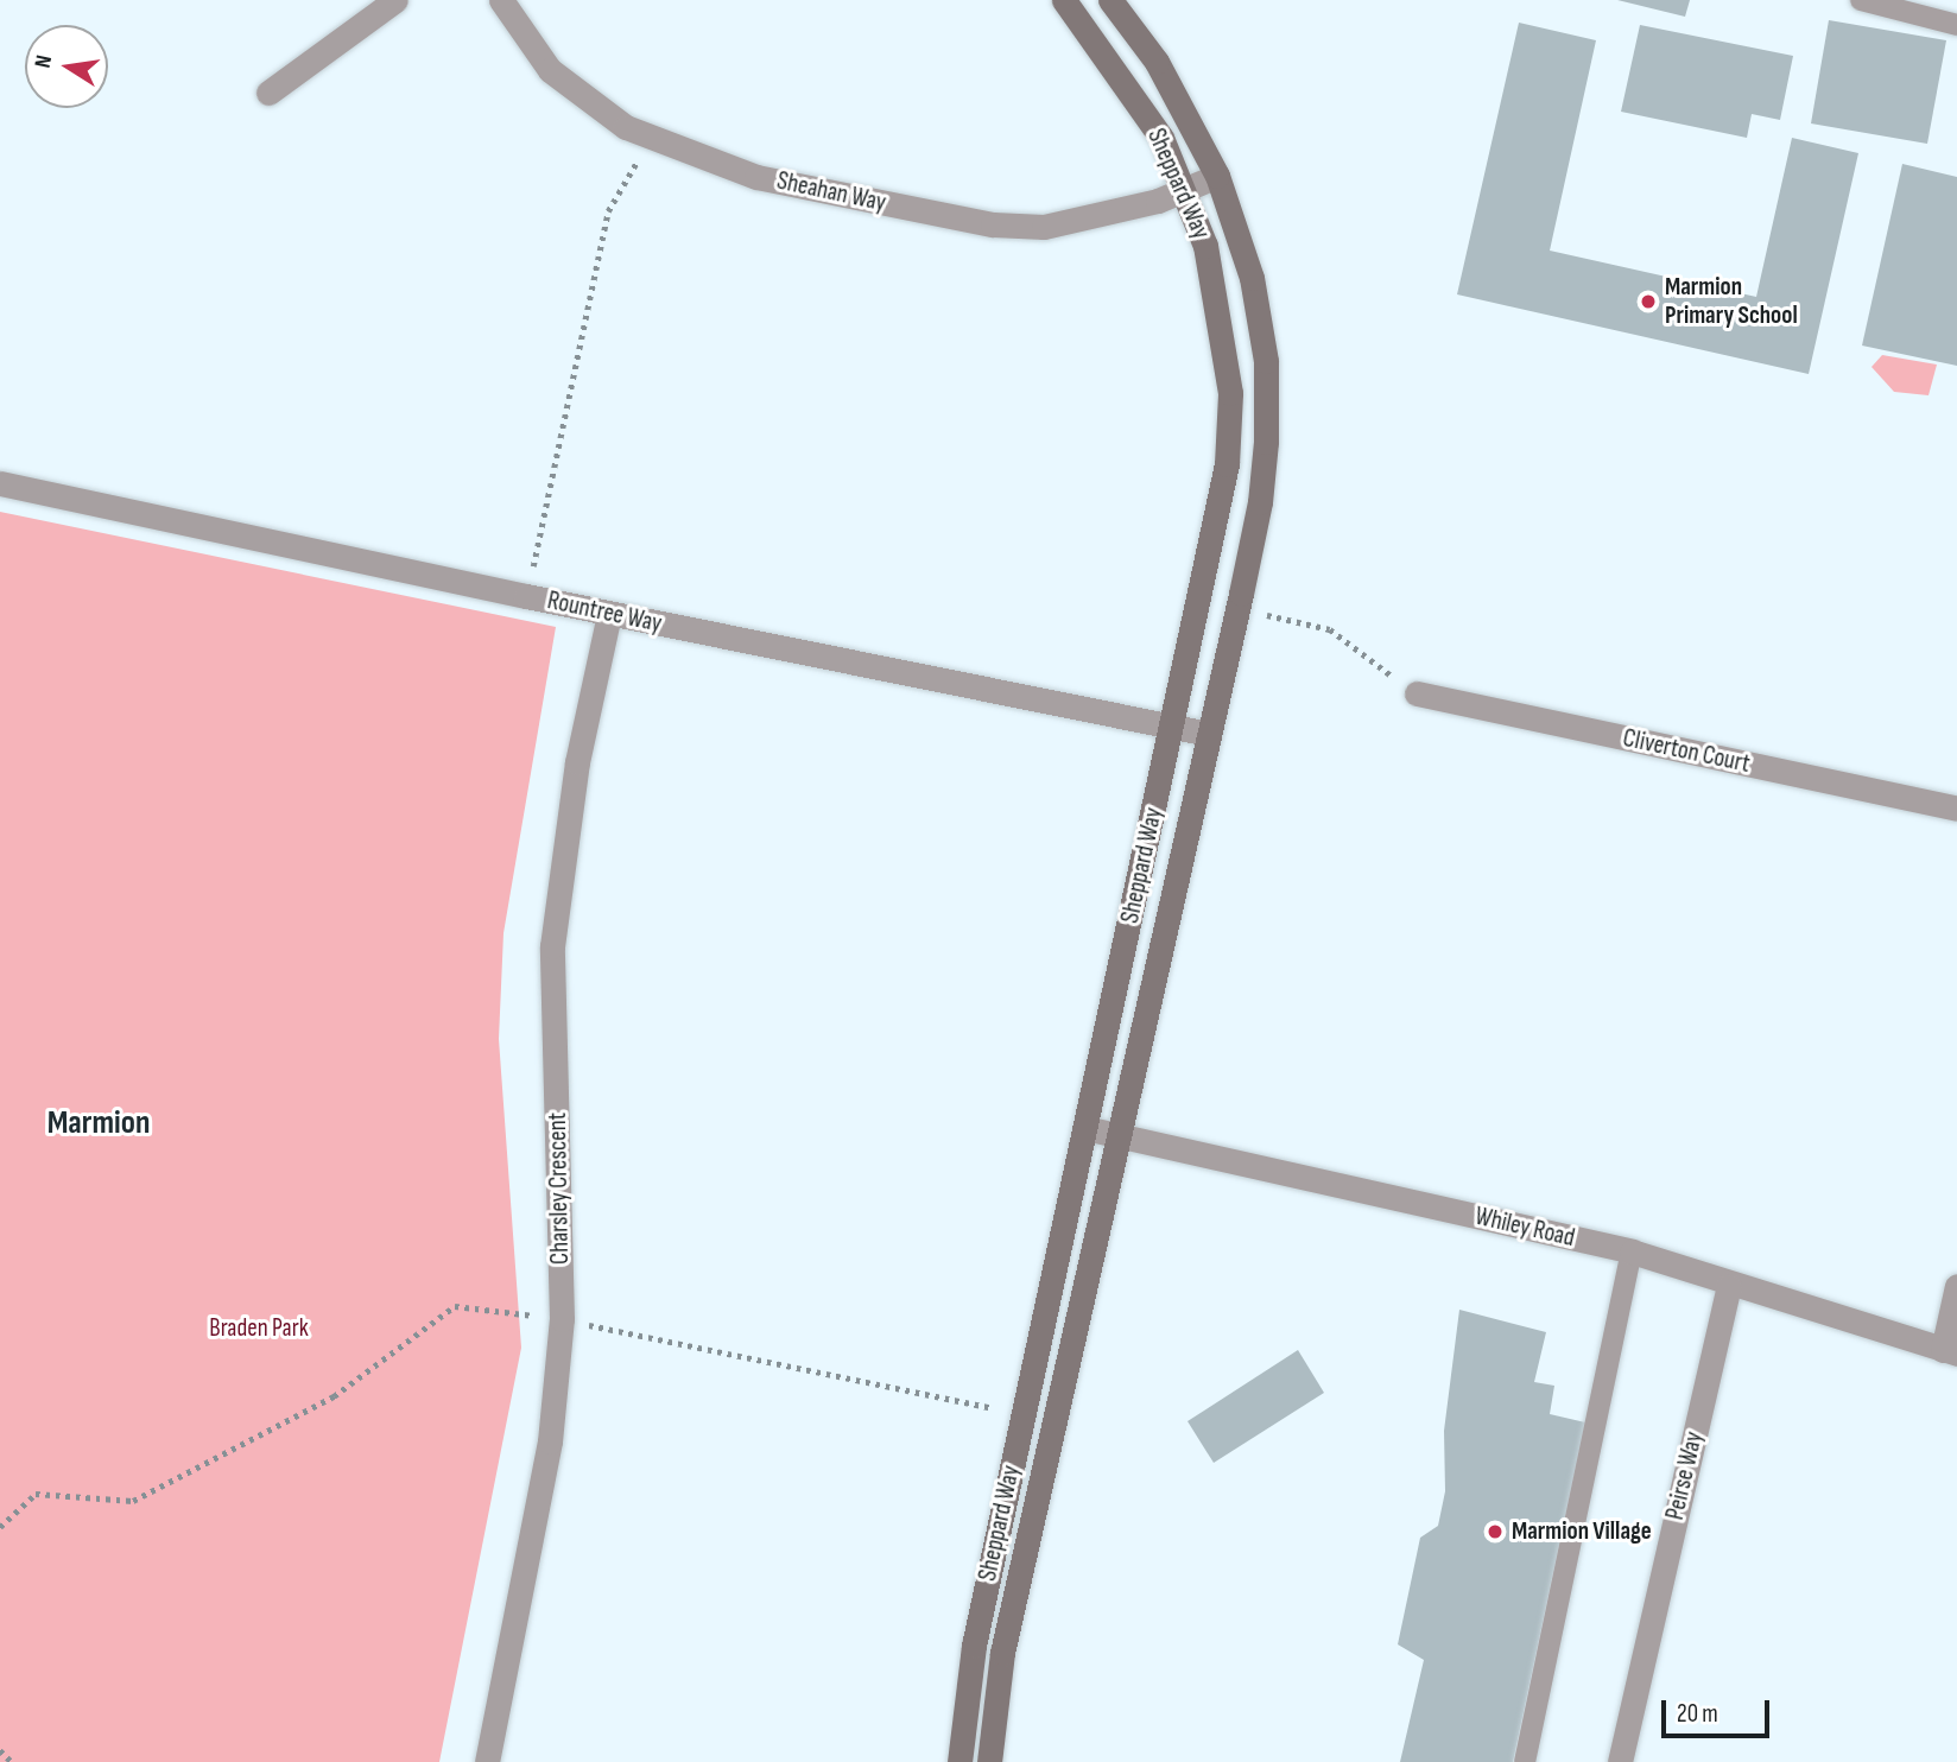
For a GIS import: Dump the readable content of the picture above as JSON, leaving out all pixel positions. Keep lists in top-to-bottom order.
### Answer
{
  "streets": {
    "street": [
      "Sheppard Way",
      "Sheahan Way",
      "Rountree Way",
      "Cliverton Court",
      "Charsley Crescent",
      "Whiley Road",
      "Peirse Way"
    ]
  },
  "crossings": [
    ["Sheppard Way", "Sheahan Way"],
    ["Sheppard Way", "Rountree Way"],
    ["Sheppard Way", "Whiley Road"],
    ["Rountree Way", "Charsley Crescent"],
    ["Whiley Road", "Peirse Way"]
  ],
  "districts": ["Marmion"],
  "parks": ["Braden Park"],
  "places": ["Marmion Primary School", "Marmion Village"],
  "scale_bar": "20 m",
  "north": "left"
}
